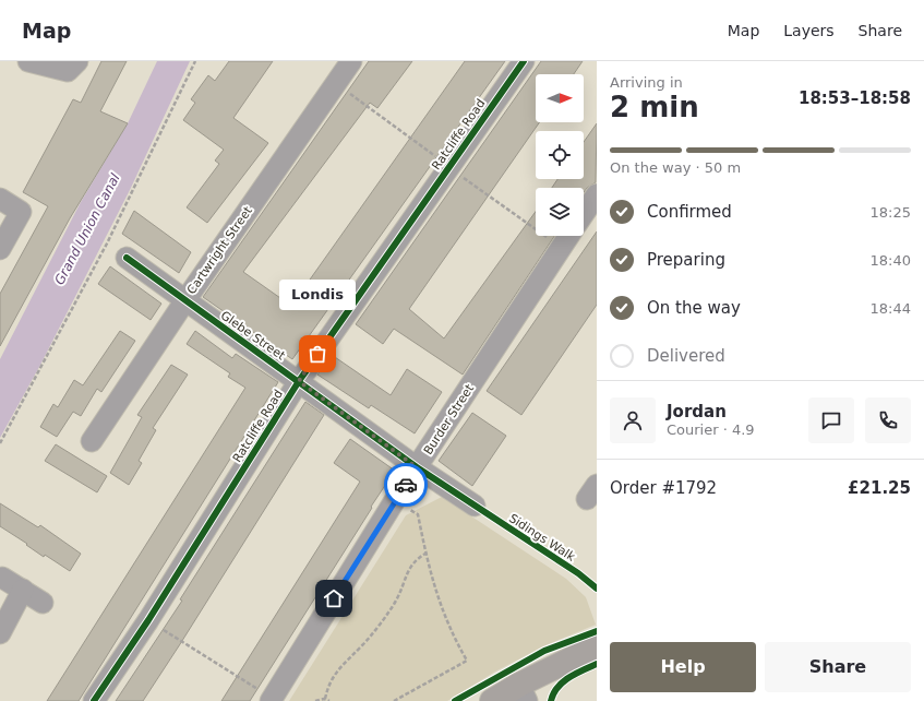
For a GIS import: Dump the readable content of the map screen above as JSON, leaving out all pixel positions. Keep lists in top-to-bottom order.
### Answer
{
  "streets": {
    "street": [
      "Ratcliffe Road",
      "Cartwright Street",
      "Glebe Street",
      "Burder Street"
    ],
    "cycle path": ["Sidings Walk"]
  },
  "crossings": [
    ["Ratcliffe Road", "Glebe Street"],
    ["Cartwright Street", "Glebe Street"],
    ["Glebe Street", "Burder Street"]
  ],
  "water": ["Grand Union Canal"],
  "places": ["Londis"],
  "north": "right",
  "page": {
    "header": "Map",
    "nav": ["Map", "Layers", "Share"],
    "heading": ["2 min", "Arriving in", "18:53–18:58"],
    "panel": [
      "Jordan",
      "Courier · 4.9",
      "Order #1792",
      "£21.25"
    ],
    "bar": "On the way · 50 m",
    "list": [
      ["Confirmed", "18:25"],
      ["Preparing", "18:40"],
      ["On the way", "18:44"],
      "Delivered"
    ],
    "bubble": "Londis",
    "buttons": ["Help", "Share"]
  }
}
